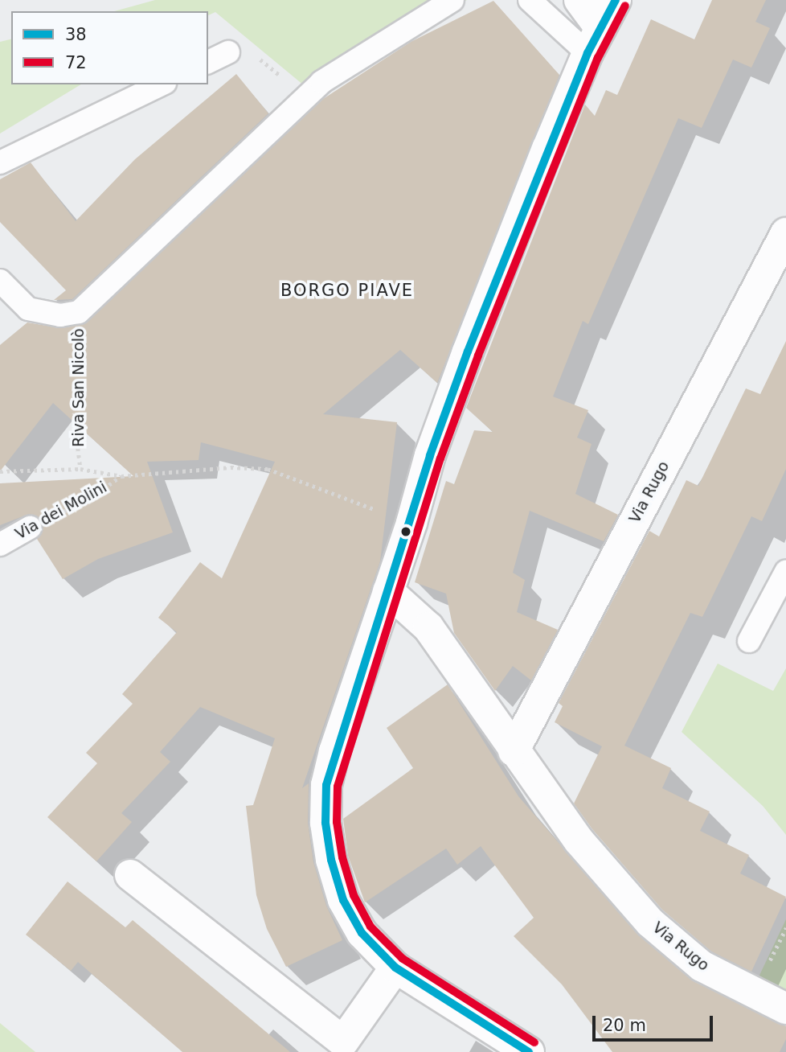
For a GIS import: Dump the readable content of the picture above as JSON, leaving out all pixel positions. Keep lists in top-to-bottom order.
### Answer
{
  "streets": {
    "street": ["Via Rugo"],
    "lane": ["Riva San Nicolò", "Via dei Molini"]
  },
  "crossings": [
    ["Riva San Nicolò", "Via dei Molini"]
  ],
  "districts": ["BORGO PIAVE"],
  "lines": ["transit line 38", "transit line 72"],
  "legend": ["38", "72"],
  "scale_bar": "20 m"
}
